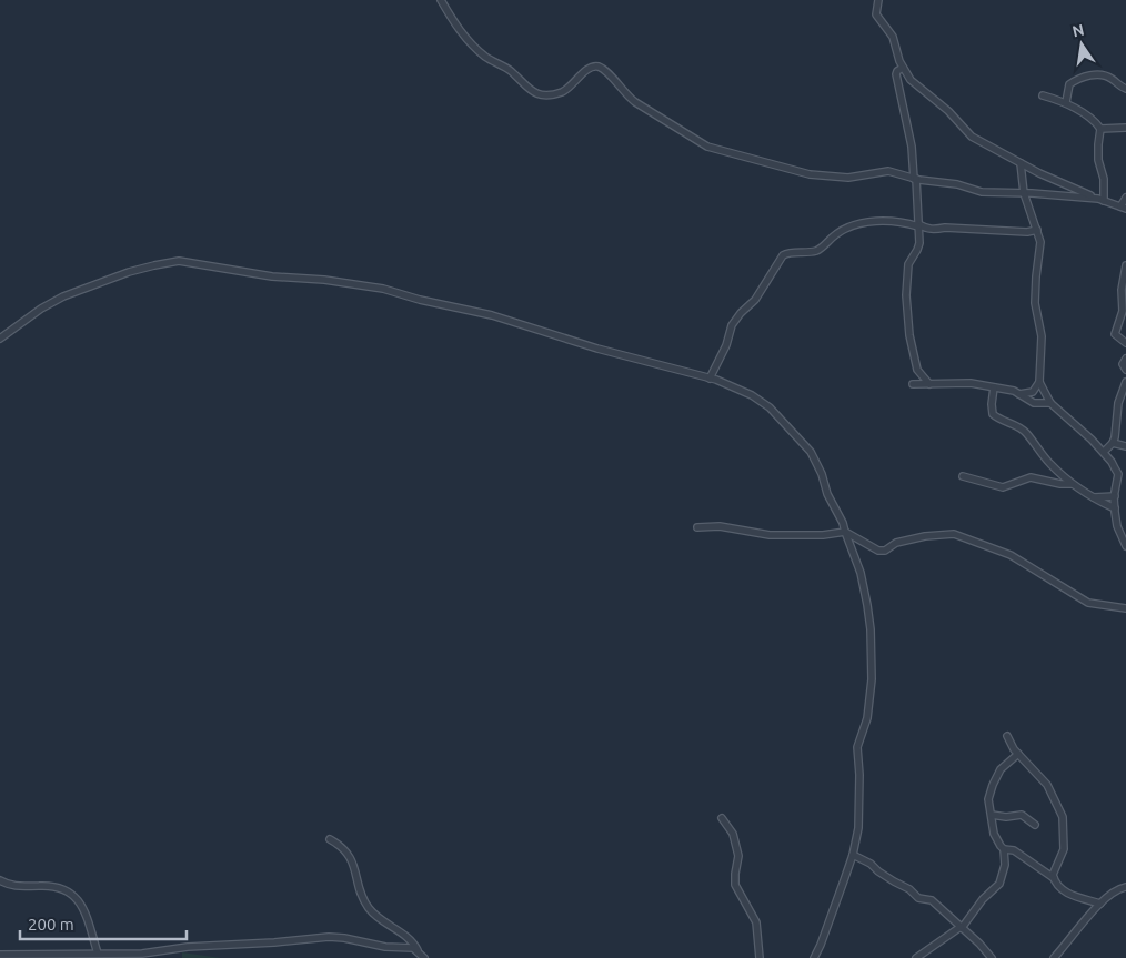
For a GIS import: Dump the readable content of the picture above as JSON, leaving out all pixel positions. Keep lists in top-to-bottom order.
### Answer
{
  "scale_bar": "200 m",
  "north": "top"
}
